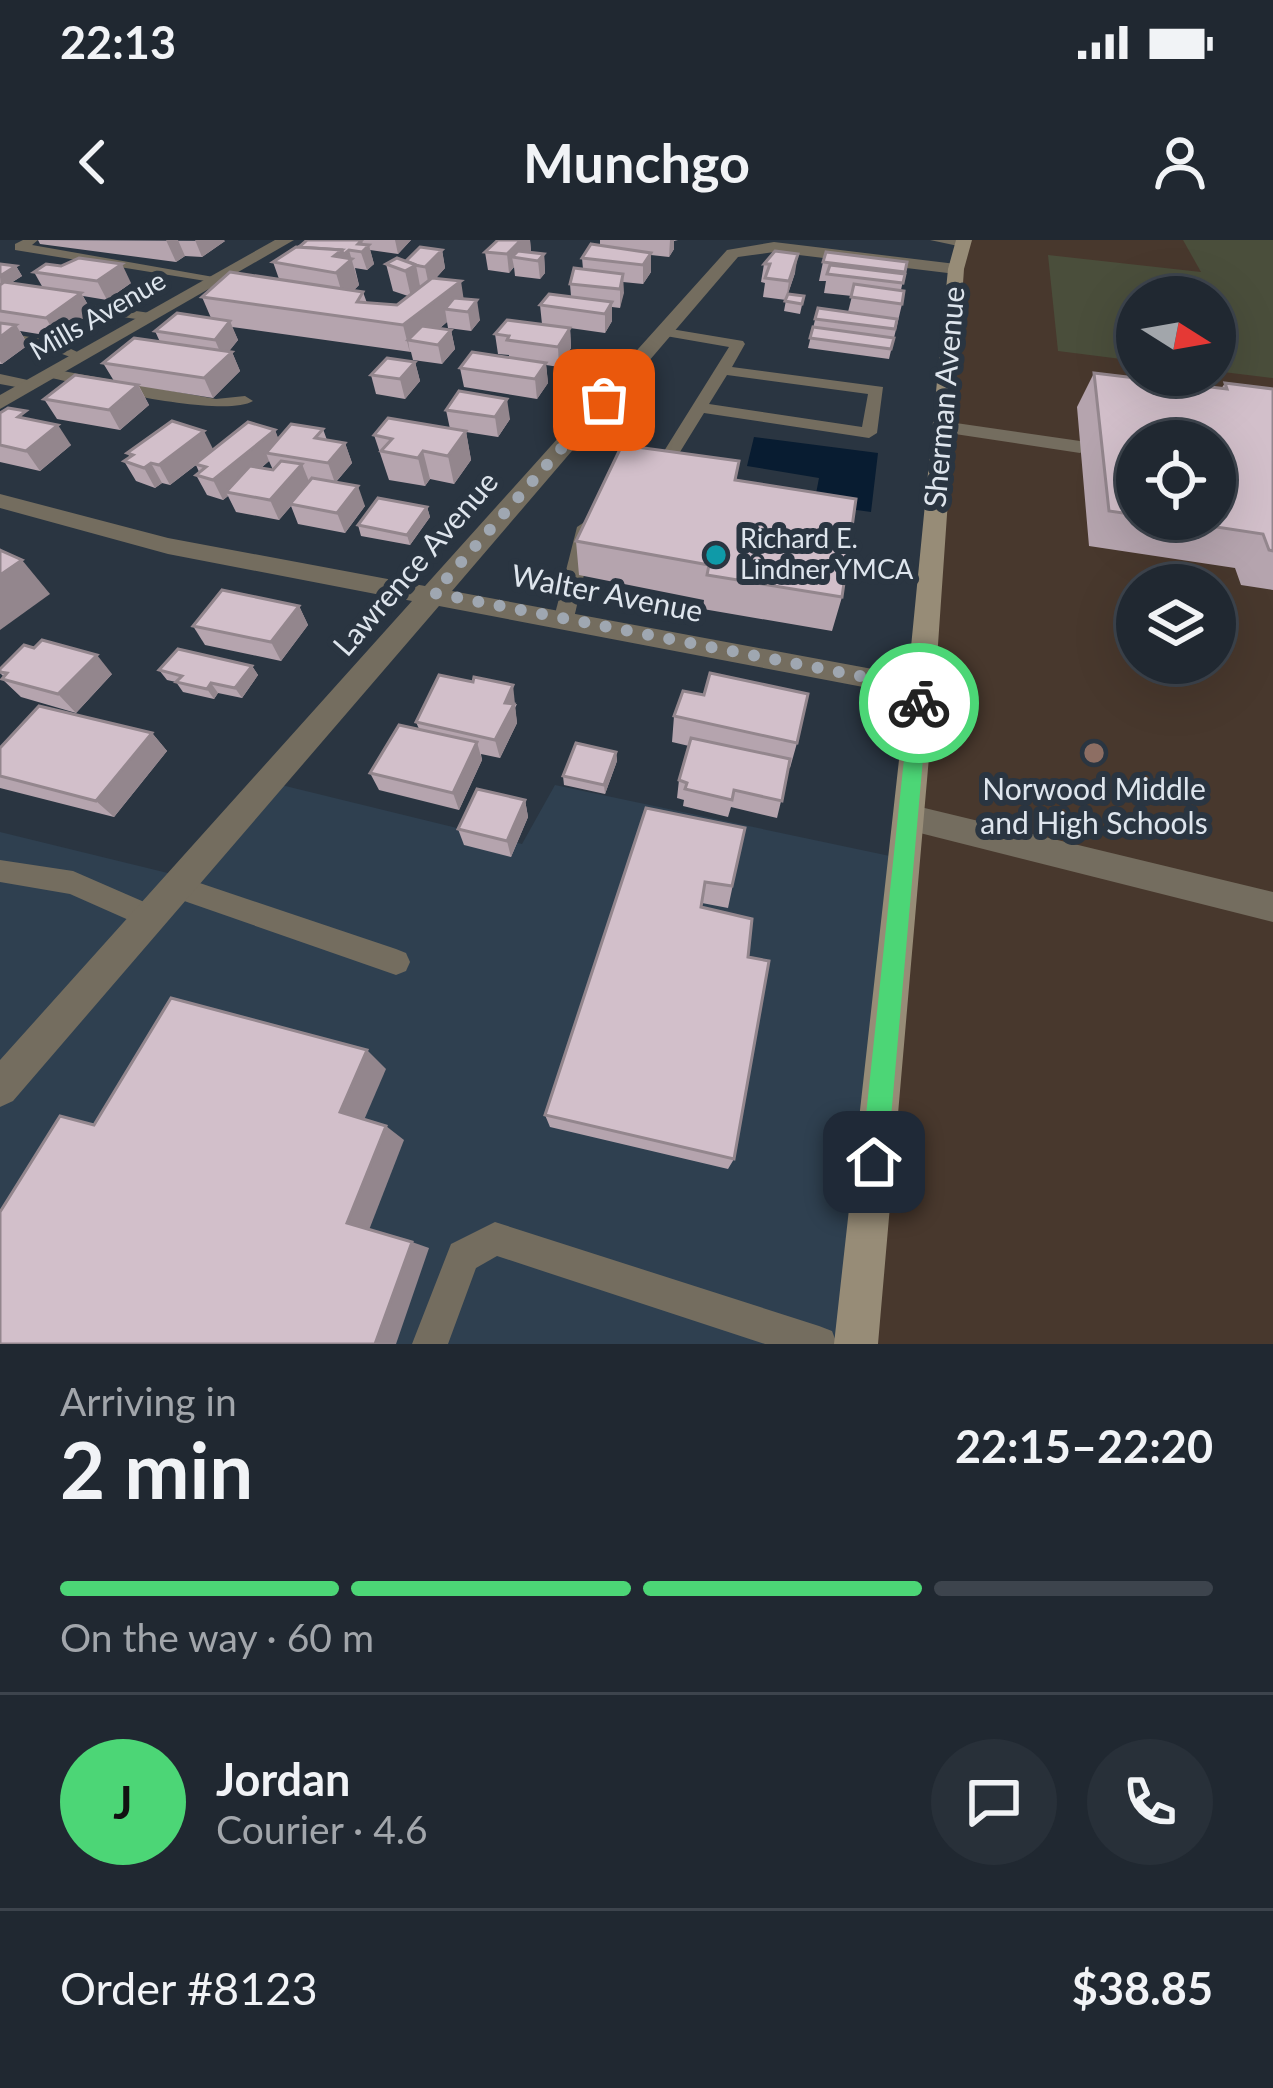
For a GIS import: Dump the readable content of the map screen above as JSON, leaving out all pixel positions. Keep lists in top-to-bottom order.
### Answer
{
  "streets": {
    "street": [
      "Mills Avenue",
      "Sherman Avenue",
      "Lawrence Avenue",
      "Walter Avenue"
    ]
  },
  "crossings": [
    ["Sherman Avenue", "Lawrence Avenue"],
    ["Sherman Avenue", "Walter Avenue"],
    ["Lawrence Avenue", "Walter Avenue"]
  ],
  "places": ["Richard E. Lindner YMCA", "Norwood Middle and High Schools"],
  "north": "right",
  "page": {
    "status": "22:13",
    "header": "Munchgo",
    "heading": ["2 min", "Arriving in", "22:15–22:20"],
    "panel": [
      "Jordan",
      "Courier · 4.6",
      "Order #8123",
      "$38.85"
    ],
    "bar": "On the way · 60 m",
    "round": "J"
  }
}
